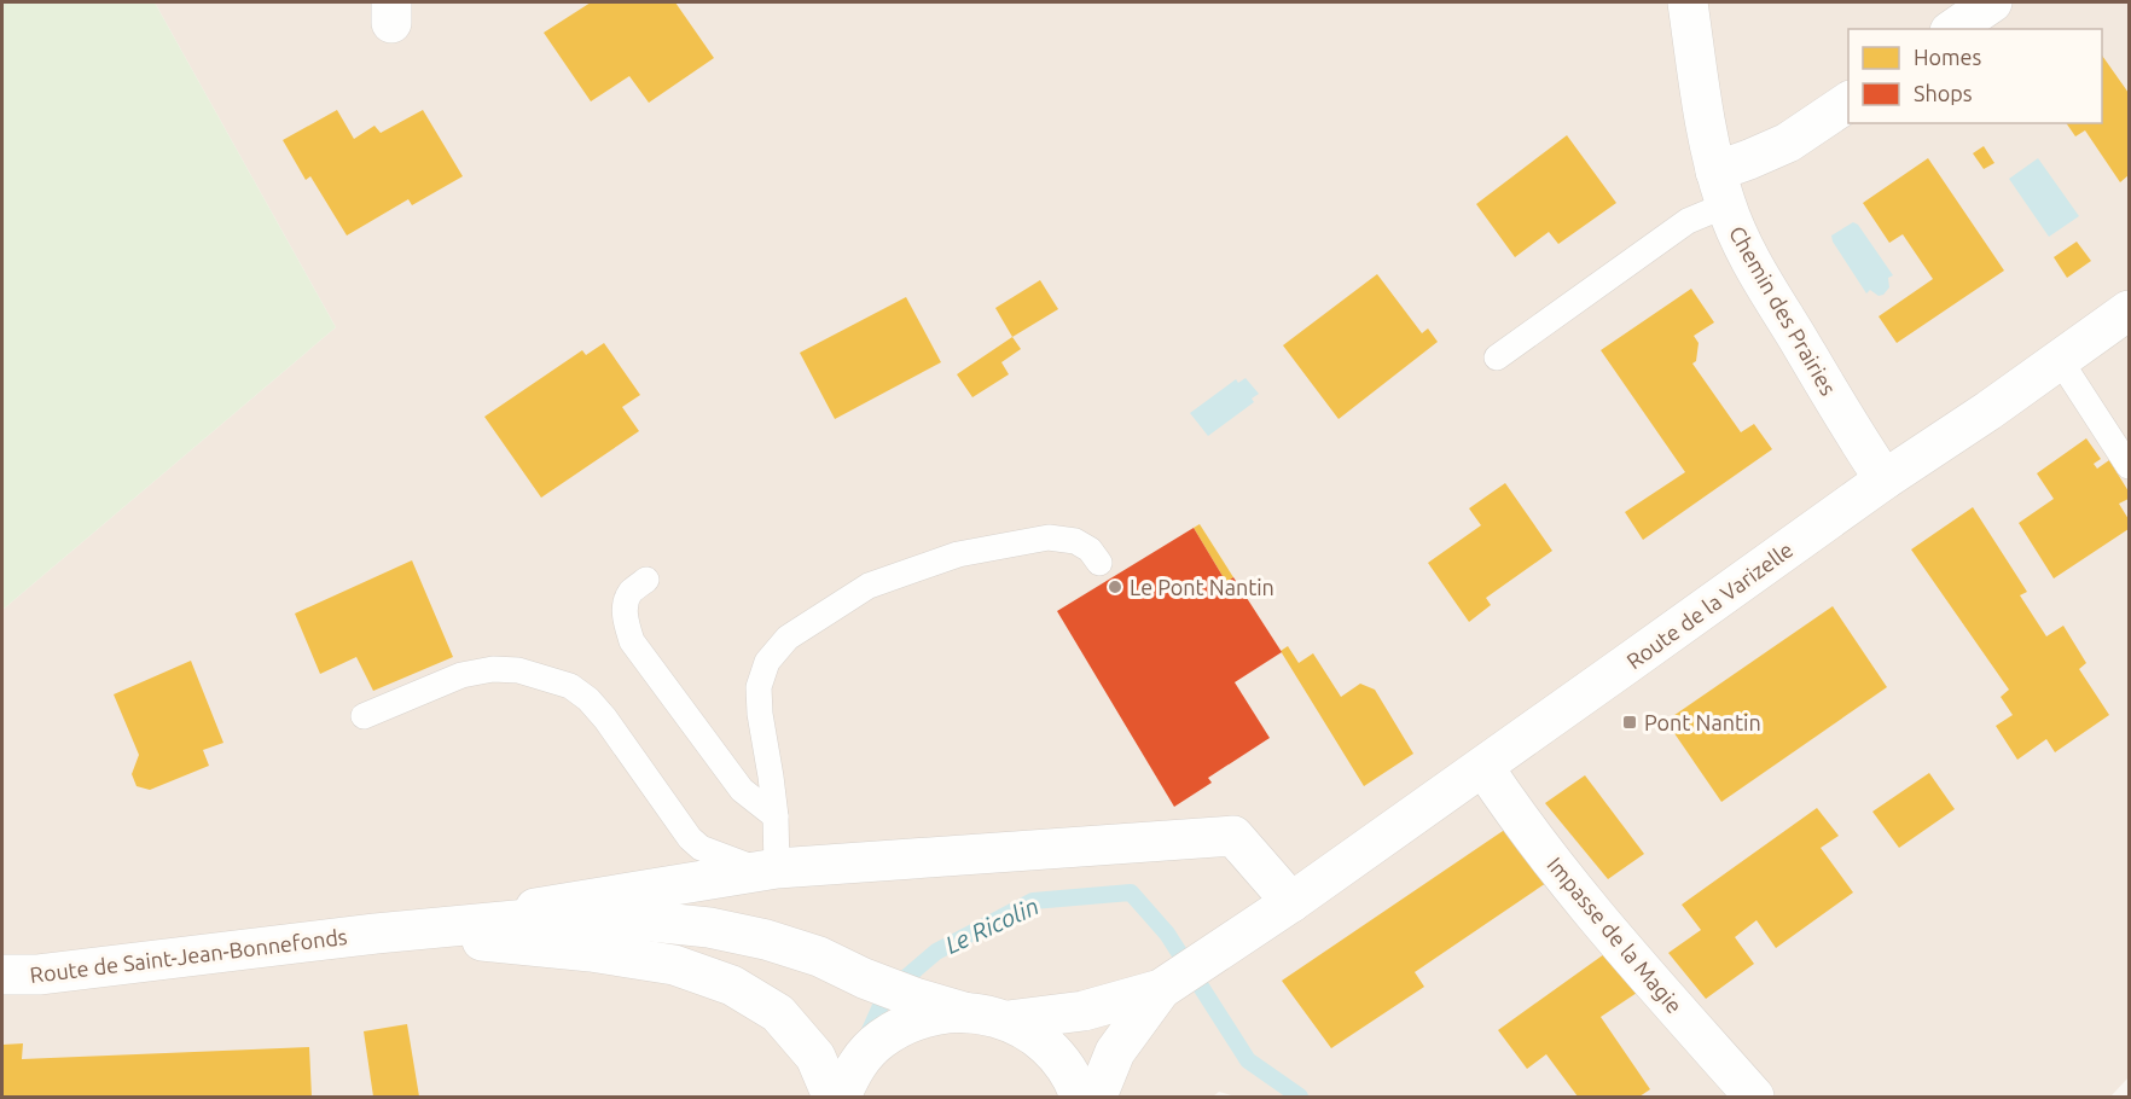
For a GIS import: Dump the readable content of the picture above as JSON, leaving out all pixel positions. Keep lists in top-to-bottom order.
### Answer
{
  "streets": {
    "main road": [
      "Chemin des Prairies",
      "Route de la Varizelle",
      "Impasse de la Magie",
      "Route de Saint-Jean-Bonnefonds"
    ]
  },
  "crossings": [
    ["Chemin des Prairies", "Route de la Varizelle"],
    ["Route de la Varizelle", "Impasse de la Magie"]
  ],
  "water": ["Le Ricolin"],
  "places": {
    "other": ["Le Pont Nantin"],
    "transit": ["Pont Nantin"]
  },
  "legend": ["Homes", "Shops"]
}
